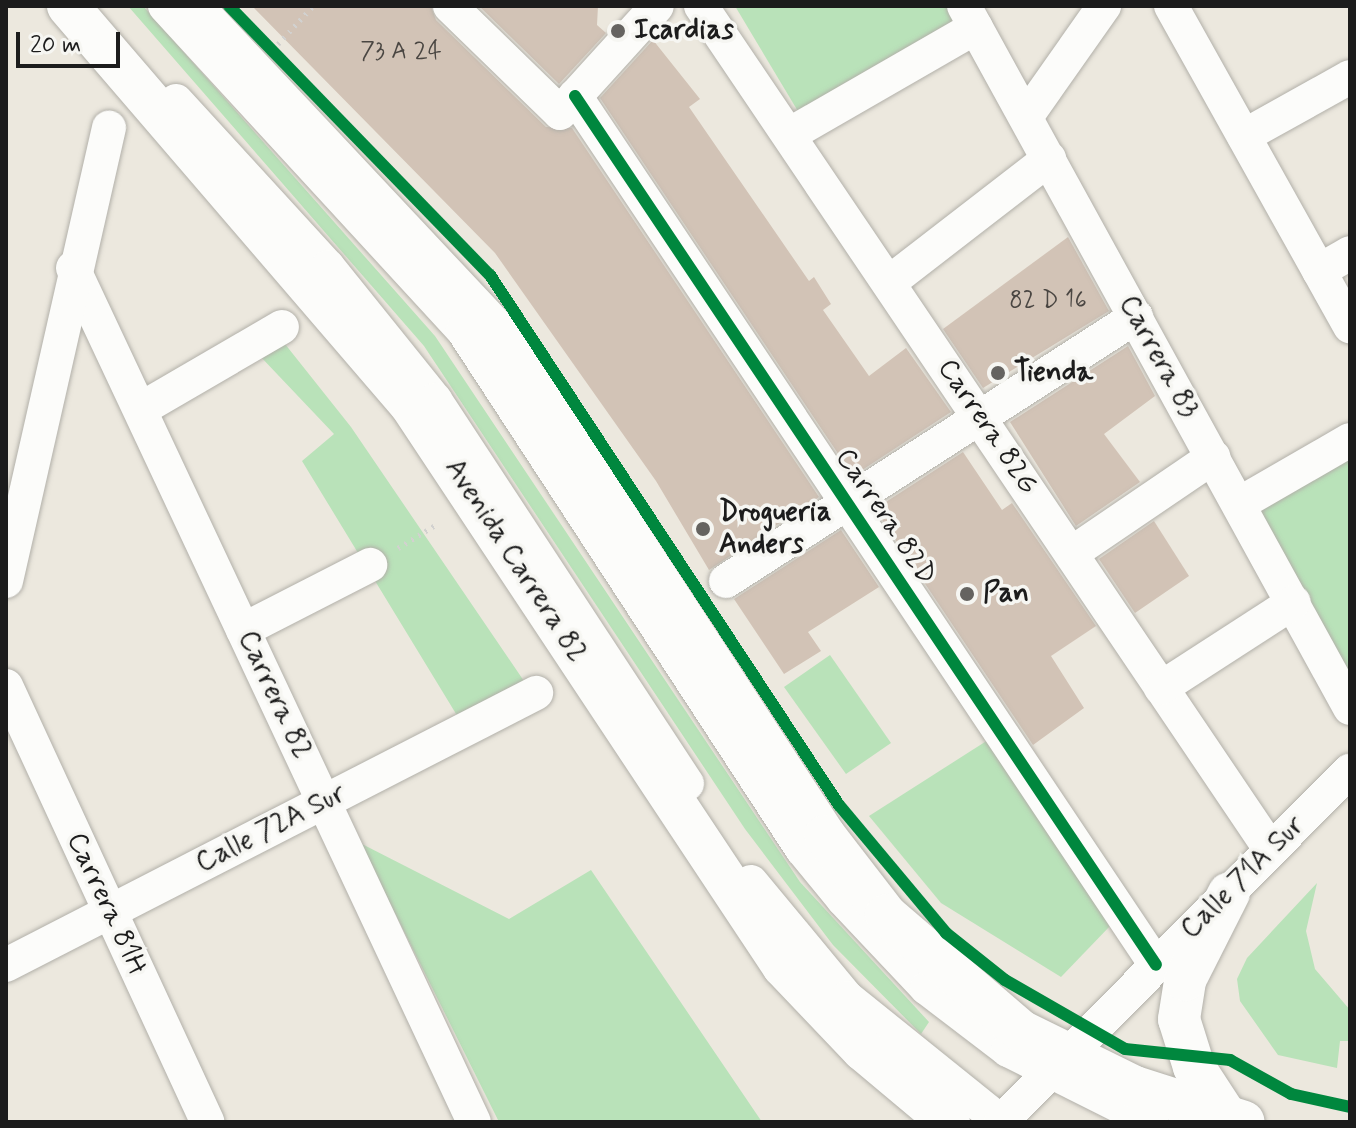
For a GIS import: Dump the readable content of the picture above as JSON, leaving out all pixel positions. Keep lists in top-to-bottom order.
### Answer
{
  "streets": {
    "main road": ["Avenida Carrera 82"],
    "street": [
      "Carrera 83",
      "Carrera 82G",
      "Carrera 82D",
      "Carrera 82",
      "Calle 72A Sur",
      "Calle 71A Sur",
      "Carrera 81H"
    ]
  },
  "crossings": [
    ["Carrera 82G", "Calle 71A Sur"],
    ["Carrera 82D", "Calle 71A Sur"],
    ["Carrera 82", "Calle 72A Sur"],
    ["Calle 72A Sur", "Carrera 81H"]
  ],
  "places": [
    "Icardias",
    "Tienda",
    "Drogueria Anders",
    "Pan"
  ],
  "house_numbers": ["73 A 24", "82 D 16"],
  "scale_bar": "20 m"
}
